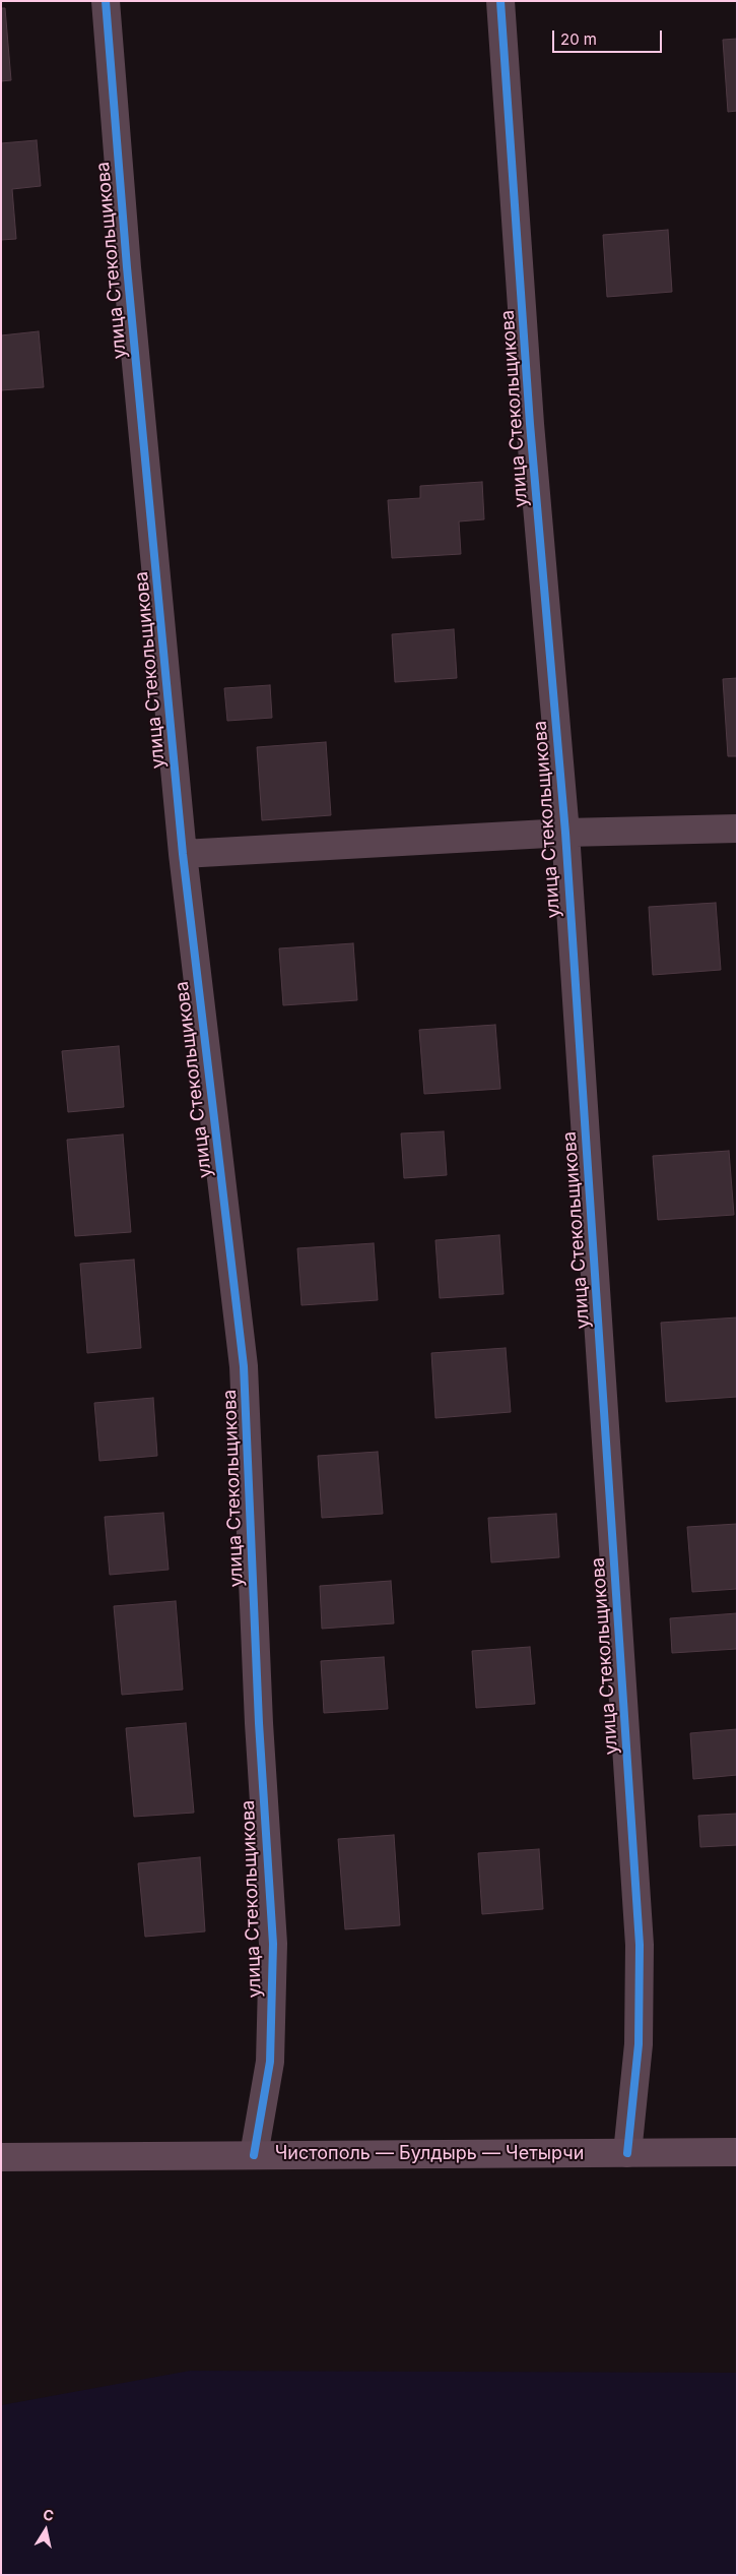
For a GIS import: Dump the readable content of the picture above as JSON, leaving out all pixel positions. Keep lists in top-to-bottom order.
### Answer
{
  "streets": {
    "street": ["улица Стекольщикова", "Чистополь — Булдырь — Четырчи"]
  },
  "crossings": [
    ["улица Стекольщикова", "Чистополь — Булдырь — Четырчи"]
  ],
  "scale_bar": "20 m",
  "north": "top"
}
